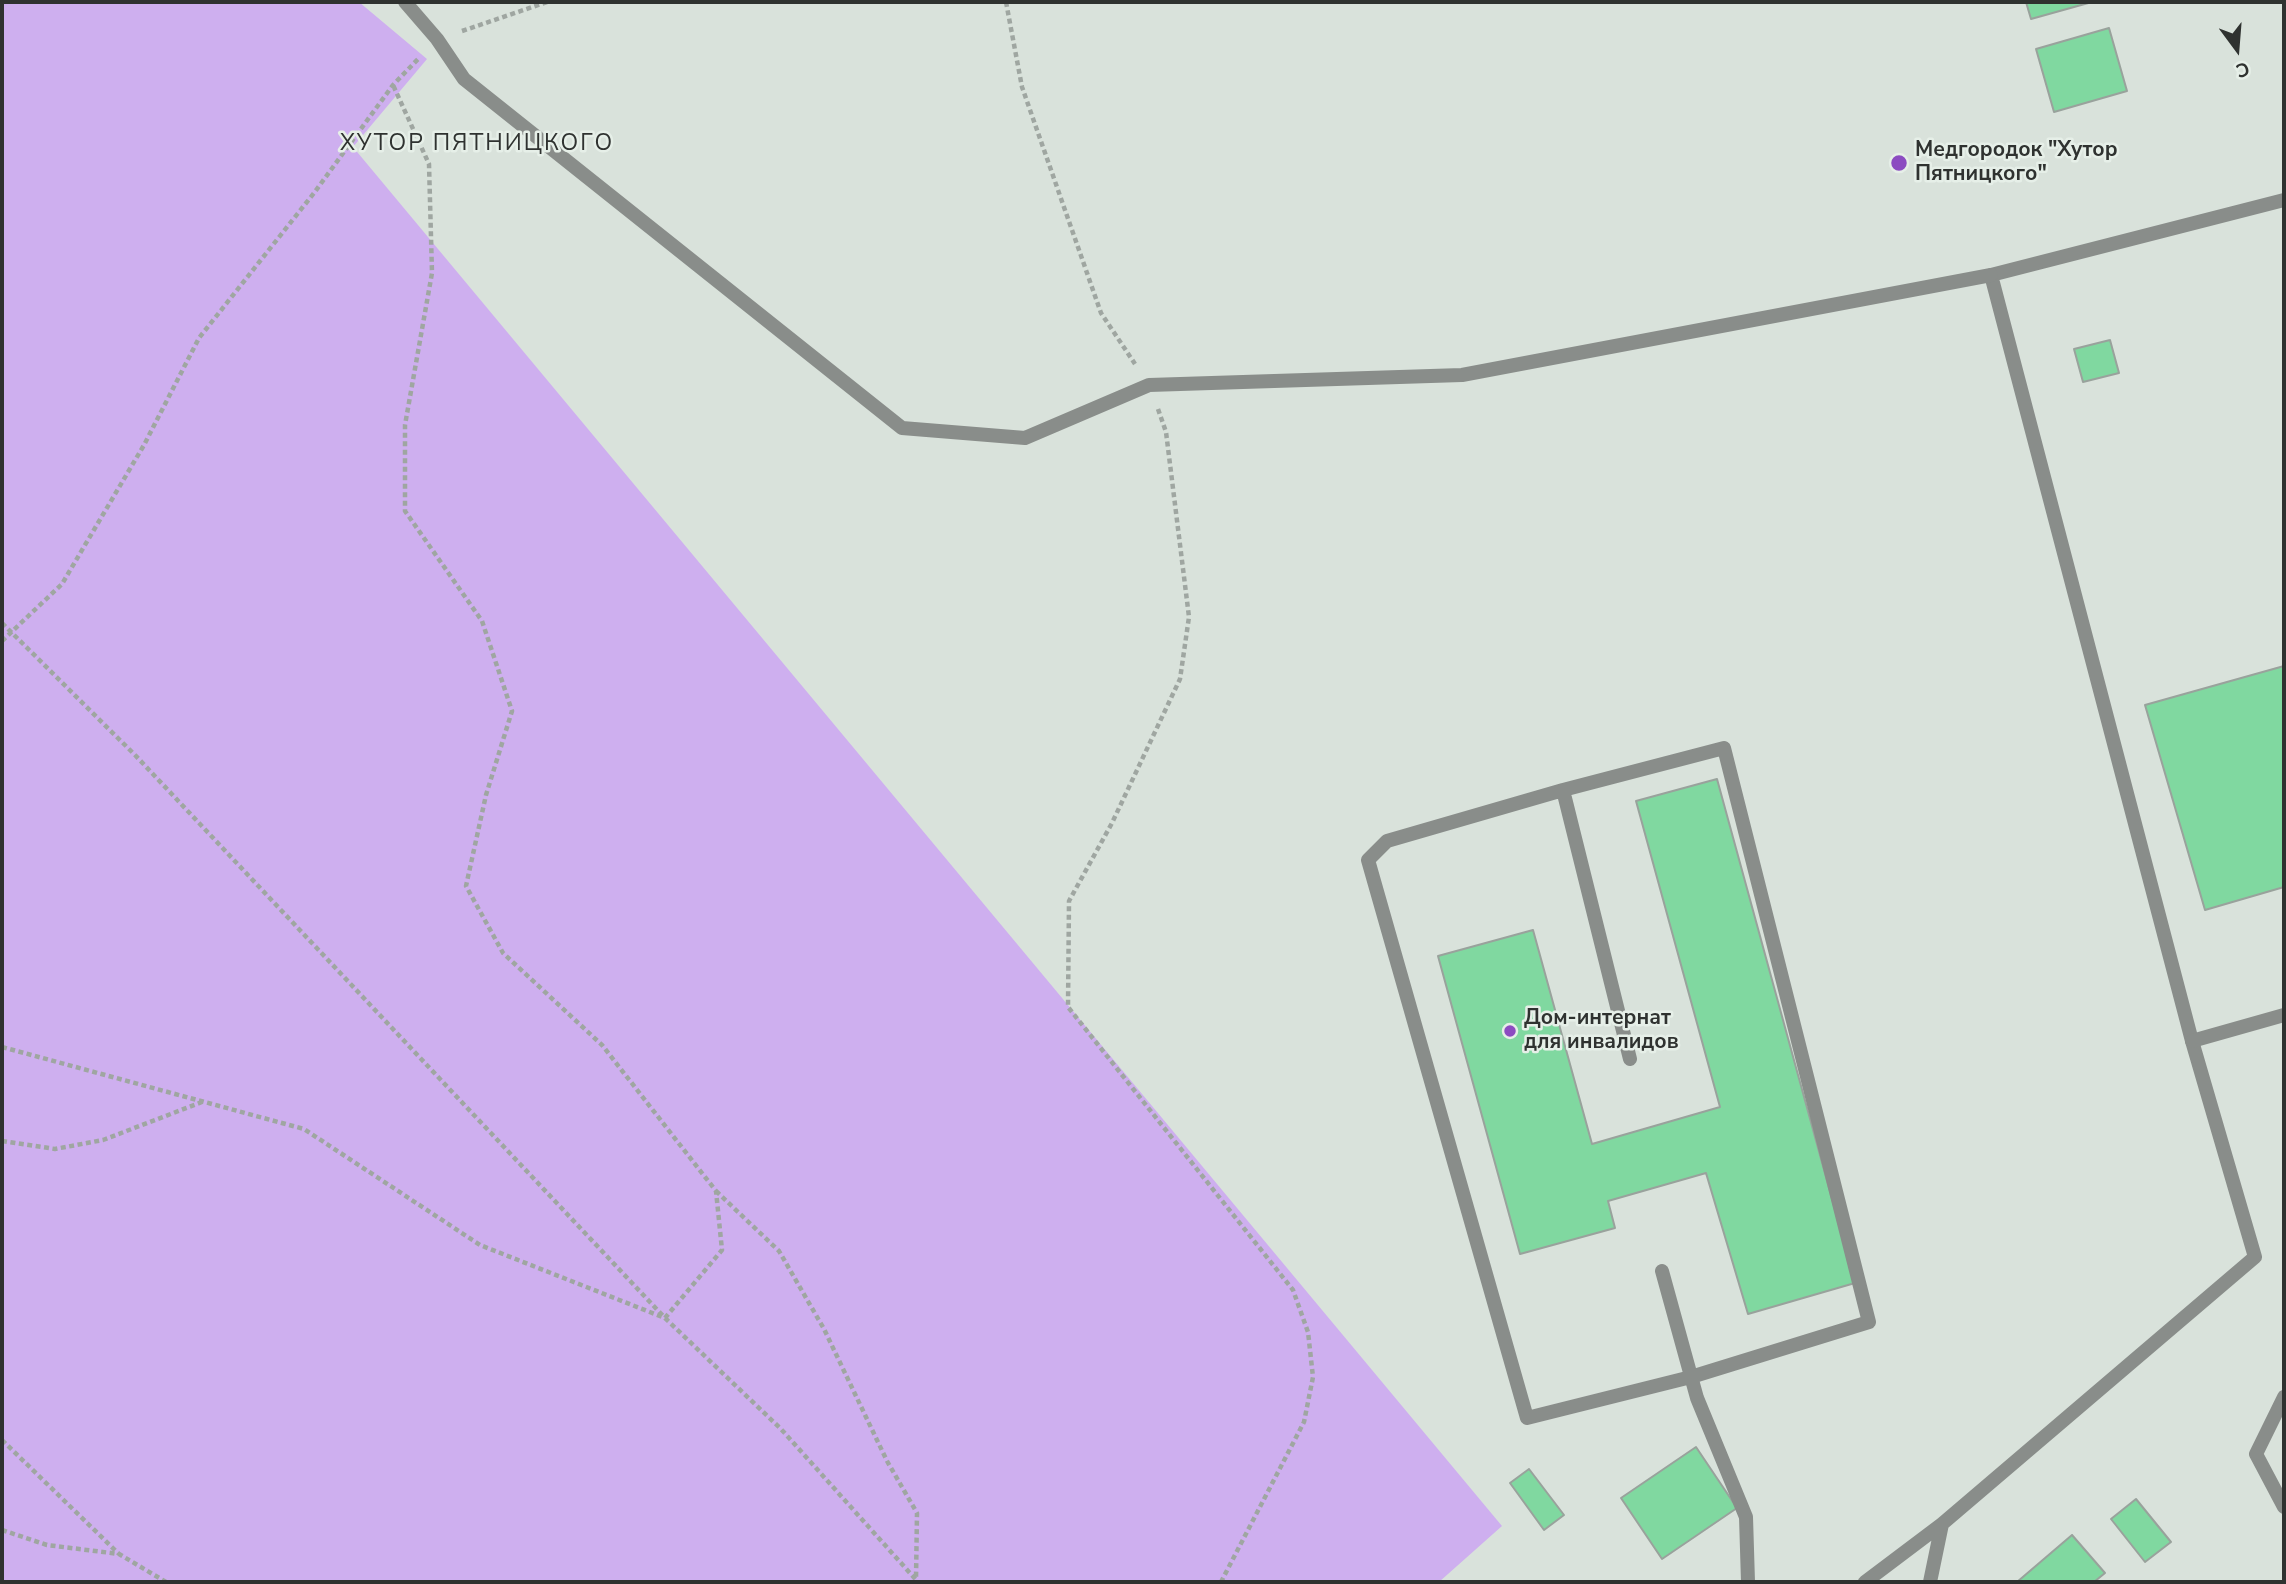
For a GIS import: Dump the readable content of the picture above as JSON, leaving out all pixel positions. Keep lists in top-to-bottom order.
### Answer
{
  "districts": ["ХУТОР ПЯТНИЦКОГО"],
  "places": ["Медгородок \"Хутор Пятницкого\"", "Дом-интернат для инвалидов"],
  "north": "bottom"
}
